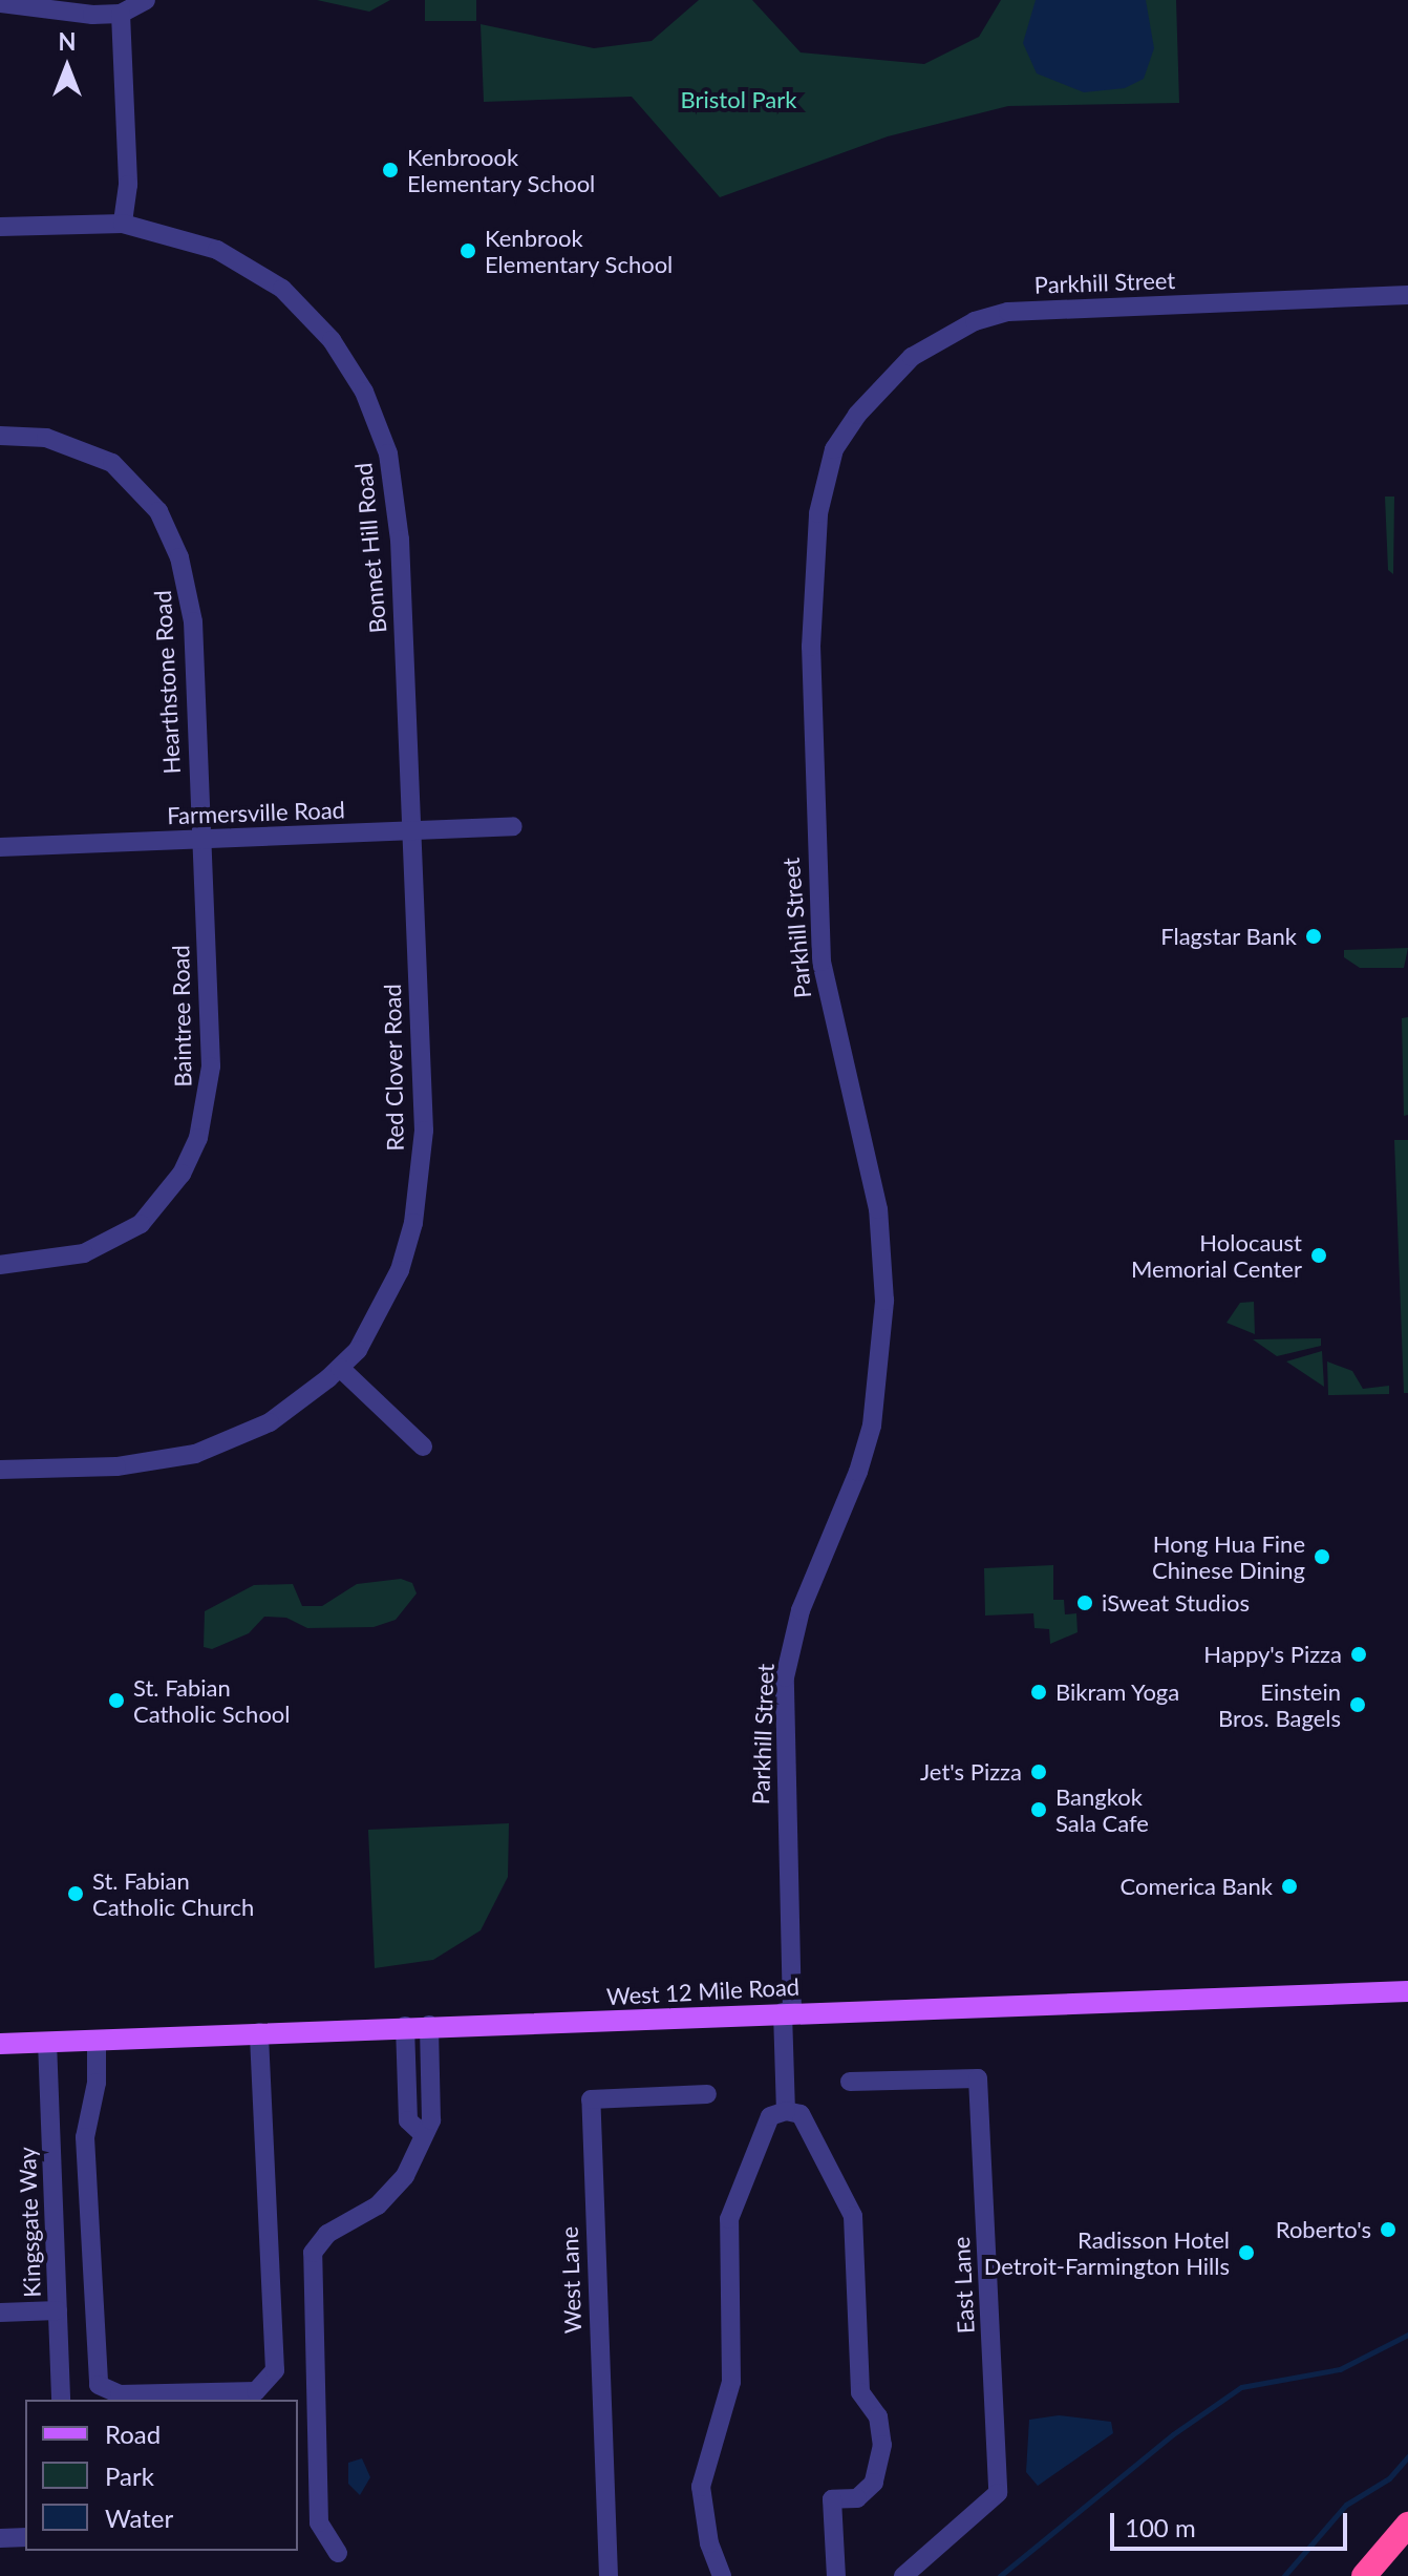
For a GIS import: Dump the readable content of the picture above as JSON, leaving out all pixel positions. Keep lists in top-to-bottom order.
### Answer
{
  "streets": {
    "main road": ["West 12 Mile Road"],
    "street": [
      "Parkhill Street",
      "Bonnet Hill Road",
      "Hearthstone Road",
      "Farmersville Road",
      "Baintree Road",
      "Red Clover Road",
      "Kingsgate Way",
      "West Lane",
      "East Lane"
    ]
  },
  "crossings": [
    ["Parkhill Street", "West 12 Mile Road"],
    ["Bonnet Hill Road", "Farmersville Road"],
    ["Bonnet Hill Road", "Red Clover Road"],
    ["Hearthstone Road", "Farmersville Road"],
    ["Hearthstone Road", "Baintree Road"],
    ["Farmersville Road", "Baintree Road"],
    ["Farmersville Road", "Red Clover Road"],
    ["West 12 Mile Road", "Kingsgate Way"]
  ],
  "parks": ["Bristol Park"],
  "places": [
    "Kenbroook Elementary School",
    "Kenbrook Elementary School",
    "Flagstar Bank",
    "Holocaust Memorial Center",
    "Hong Hua Fine Chinese Dining",
    "iSweat Studios",
    "Happy's Pizza",
    "Bikram Yoga",
    "St. Fabian Catholic School",
    "Einstein Bros. Bagels",
    "Jet's Pizza",
    "Bangkok Sala Cafe",
    "Comerica Bank",
    "St. Fabian Catholic Church",
    "Roberto's",
    "Radisson Hotel Detroit-Farmington Hills"
  ],
  "legend": ["Road", "Park", "Water"],
  "scale_bar": "100 m",
  "north": "top"
}
